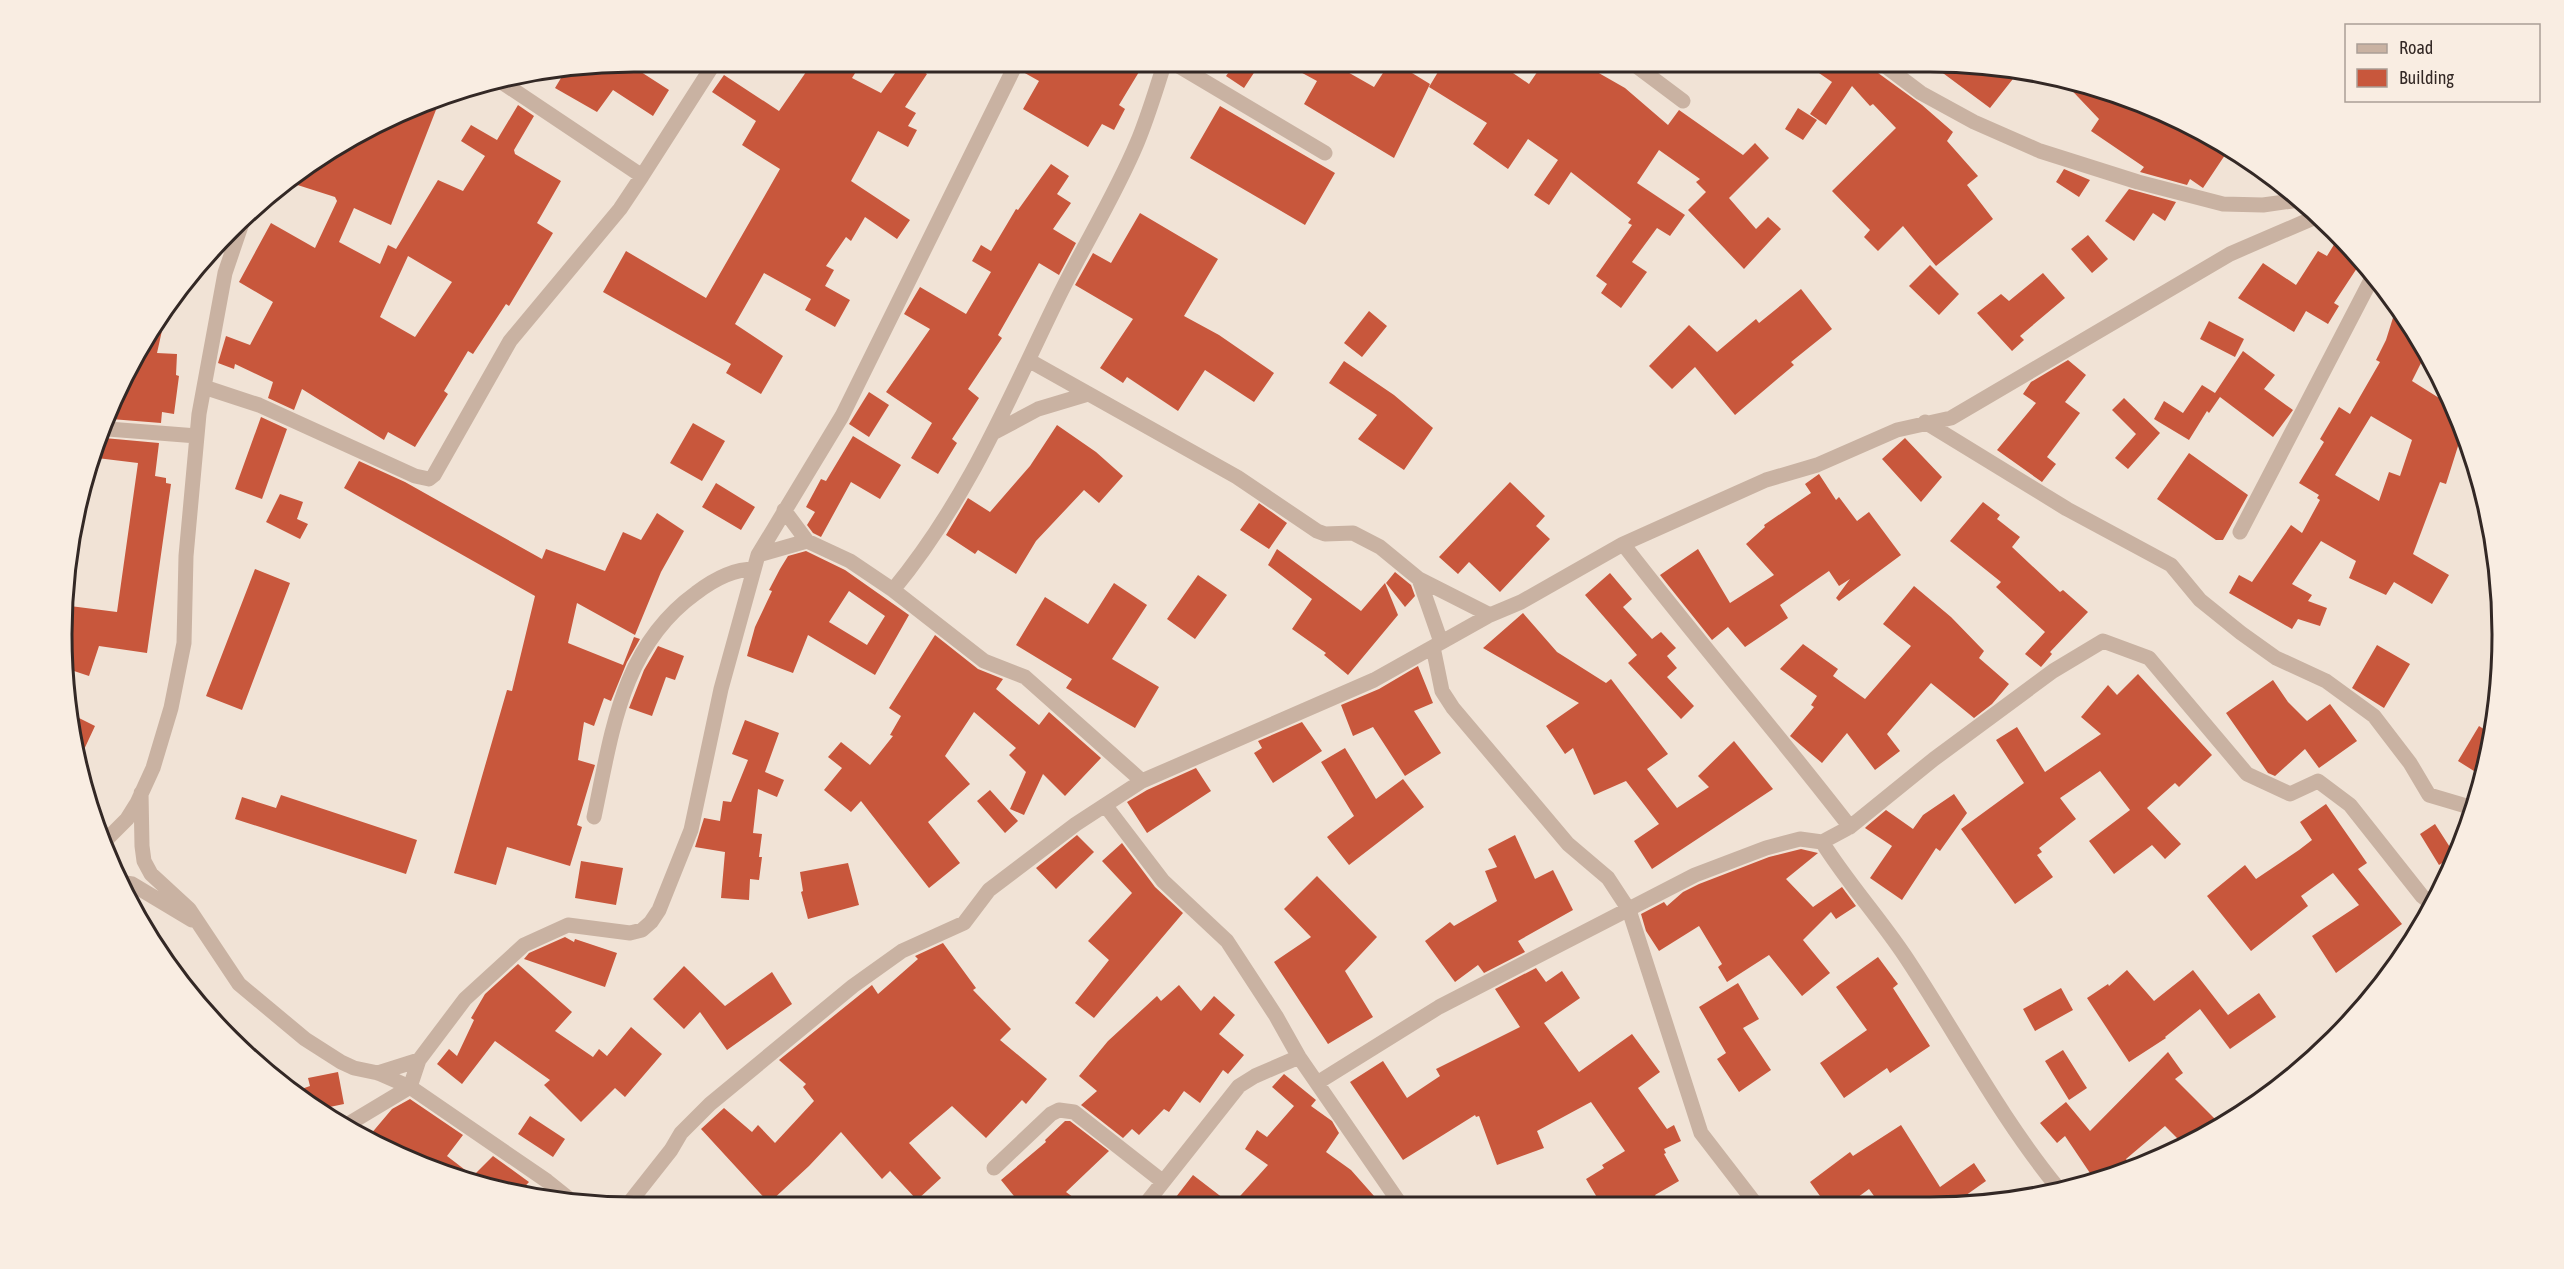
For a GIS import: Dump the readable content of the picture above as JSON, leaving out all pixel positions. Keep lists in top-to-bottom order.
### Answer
{
  "legend": ["Road", "Building"]
}
